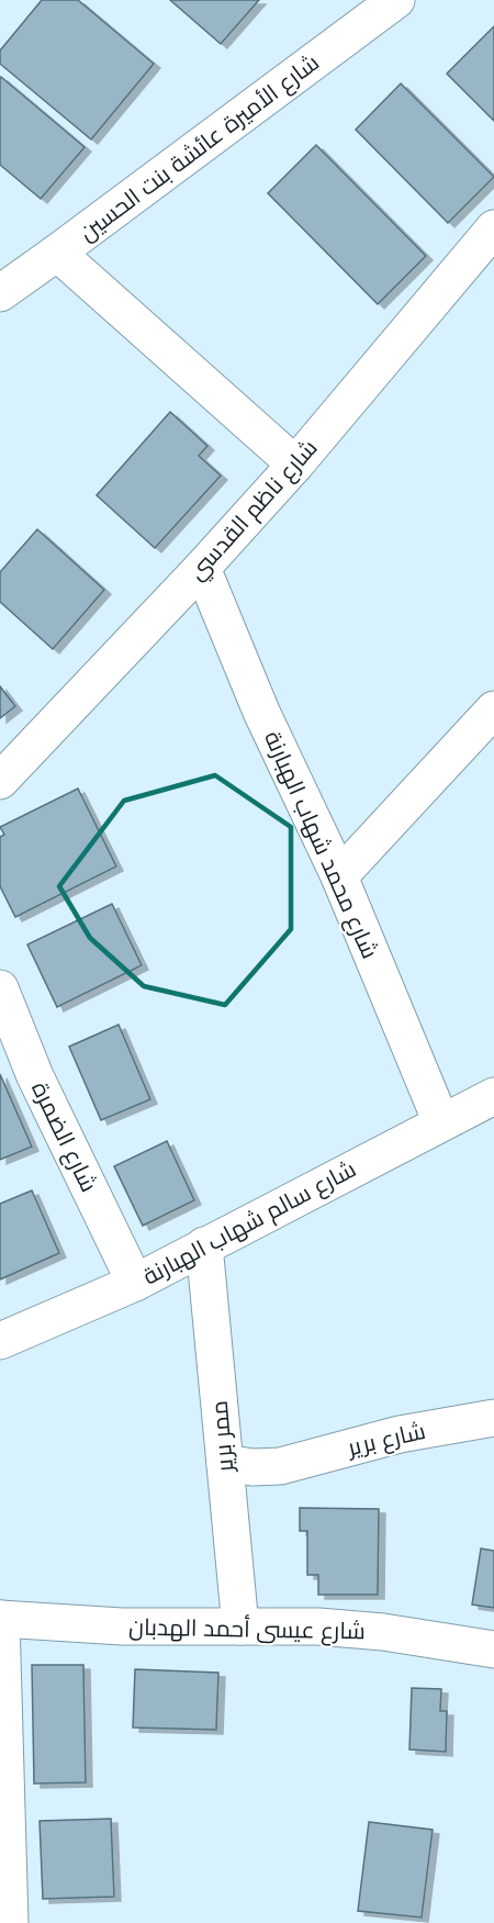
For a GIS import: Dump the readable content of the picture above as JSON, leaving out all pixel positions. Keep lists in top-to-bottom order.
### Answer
{
  "streets": {
    "street": [
      "شارع الأميرة عائشة بنت الحسين",
      "شارع ناظم القدسي",
      "شارع محمد شهاب الهبارنة",
      "شارع الضمرة",
      "شارع سالم شهاب الهبارنة",
      "ممر برير",
      "شارع برير",
      "شارع عيسى أحمد الهدبان"
    ]
  },
  "crossings": [
    ["شارع ناظم القدسي", "شارع محمد شهاب الهبارنة"],
    ["شارع محمد شهاب الهبارنة", "شارع سالم شهاب الهبارنة"],
    ["شارع الضمرة", "شارع سالم شهاب الهبارنة"],
    ["شارع سالم شهاب الهبارنة", "ممر برير"],
    ["ممر برير", "شارع برير"],
    ["ممر برير", "شارع عيسى أحمد الهدبان"]
  ]
}
